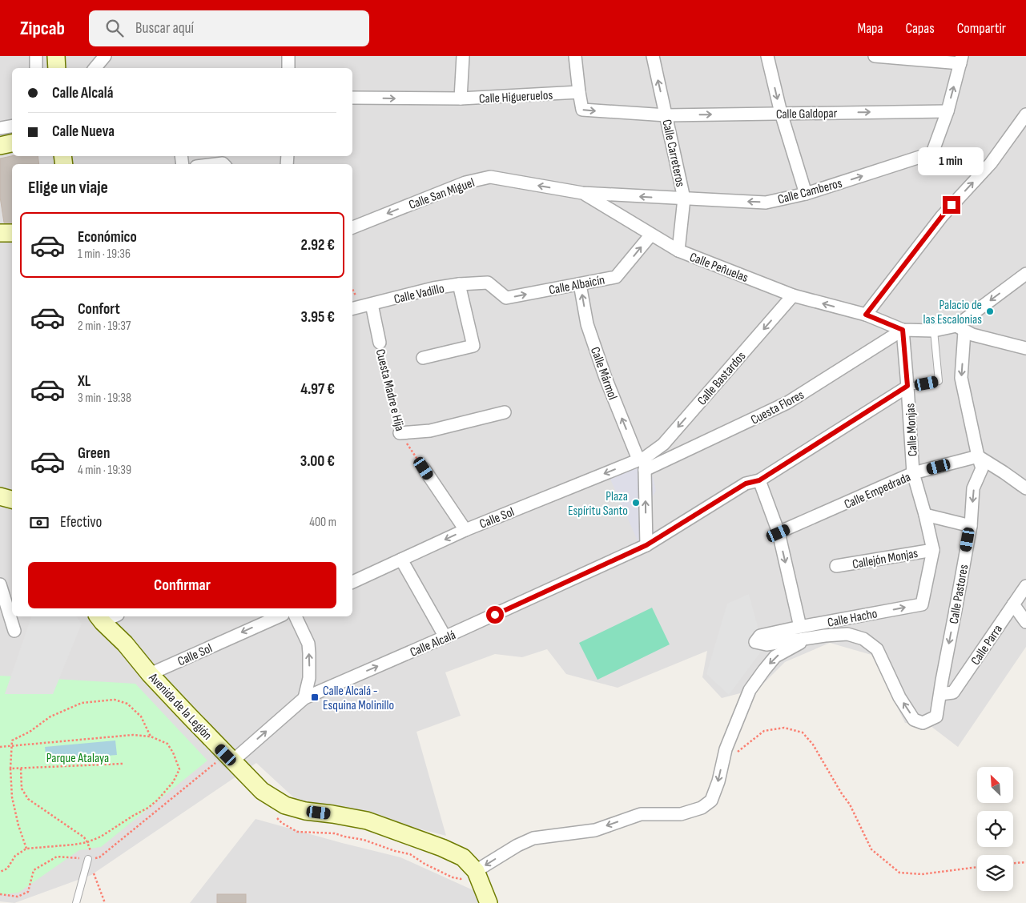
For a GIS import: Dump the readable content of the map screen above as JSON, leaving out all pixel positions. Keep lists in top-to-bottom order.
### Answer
{
  "streets": {
    "main road": ["Avenida de la Legión"],
    "street": [
      "Calle Higueruelos",
      "Calle Galdopar",
      "Calle Carreteros",
      "Calle Camberos",
      "Calle San Miguel",
      "Calle Peñuelas",
      "Calle Albaicín",
      "Calle Vadillo",
      "Calle Mármol",
      "Calle Bastardos",
      "Cuesta Madre e Hija",
      "Cuesta Flores",
      "Calle Monjas",
      "Calle Empedrada",
      "Calle Sol",
      "Callejón Monjas",
      "Calle Pastores",
      "Calle Hacho",
      "Calle Alcalá",
      "Calle Parra"
    ]
  },
  "crossings": [
    ["Calle Galdopar", "Calle Carreteros"],
    ["Calle Galdopar", "Calle Camberos"],
    ["Calle Carreteros", "Calle Camberos"],
    ["Calle Carreteros", "Calle Peñuelas"],
    ["Calle Camberos", "Calle San Miguel"],
    ["Calle Camberos", "Calle Peñuelas"],
    ["Calle San Miguel", "Calle Peñuelas"],
    ["Calle Peñuelas", "Calle Albaicín"],
    ["Calle Peñuelas", "Calle Bastardos"],
    ["Calle Peñuelas", "Cuesta Flores"],
    ["Calle Peñuelas", "Calle Monjas"],
    ["Calle Albaicín", "Calle Vadillo"],
    ["Calle Albaicín", "Calle Mármol"],
    ["Calle Vadillo", "Cuesta Madre e Hija"],
    ["Calle Mármol", "Calle Bastardos"],
    ["Calle Mármol", "Cuesta Flores"],
    ["Calle Mármol", "Calle Sol"],
    ["Calle Bastardos", "Cuesta Flores"],
    ["Calle Bastardos", "Calle Sol"],
    ["Cuesta Flores", "Calle Monjas"],
    ["Cuesta Flores", "Calle Sol"],
    ["Calle Monjas", "Calle Empedrada"],
    ["Calle Monjas", "Calle Hacho"],
    ["Calle Monjas", "Calle Alcalá"],
    ["Calle Empedrada", "Calle Pastores"],
    ["Calle Empedrada", "Calle Hacho"],
    ["Calle Sol", "Avenida de la Legión"],
    ["Callejón Monjas", "Calle Hacho"],
    ["Calle Pastores", "Calle Parra"],
    ["Calle Alcalá", "Avenida de la Legión"]
  ],
  "one_way": [
    "Calle Higueruelos",
    "Calle Galdopar",
    "Calle San Miguel",
    "Calle Albaicín",
    "Calle Mármol",
    "Calle Bastardos",
    "Calle Sol",
    "Calle Hacho"
  ],
  "parks": ["Parque Atalaya"],
  "places": {
    "other": ["Palacio de las Escalonias", "Plaza Espíritu Santo"],
    "transit": ["Calle Alcalá - Esquina Molinillo"]
  },
  "north": "top left",
  "page": {
    "header": "Zipcab",
    "search": "Buscar aquí",
    "nav": ["Mapa", "Capas", "Compartir"],
    "banner": ["Calle Alcalá", "Calle Nueva"],
    "bubble": "1 min",
    "heading": "Elige un viaje",
    "list": [
      {
        "name": "Económico",
        "note": "1 min · 19:36",
        "value": "2.92 €"
      },
      {
        "name": "Confort",
        "note": "2 min · 19:37",
        "value": "3.95 €"
      },
      {
        "name": "XL",
        "note": "3 min · 19:38",
        "value": "4.97 €"
      },
      {
        "name": "Green",
        "note": "4 min · 19:39",
        "value": "3.00 €"
      }
    ],
    "pay": ["Efectivo", "400 m"],
    "buttons": "Confirmar"
  }
}
